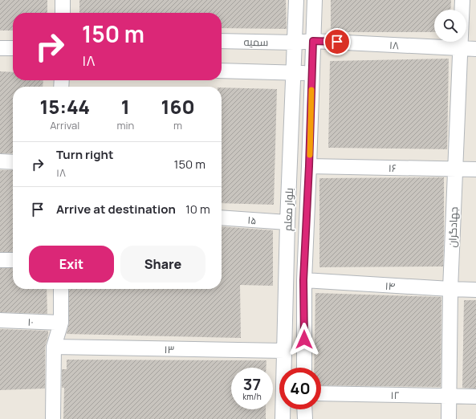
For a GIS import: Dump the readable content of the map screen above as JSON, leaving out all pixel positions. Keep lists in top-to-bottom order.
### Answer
{
  "streets": {
    "street": [
      "سمیه",
      "۱۸",
      "۱۶",
      "بلوار معلم",
      "۱۵",
      "جهادگران",
      "۱۴",
      "۱۰",
      "۱۳",
      "۱۲"
    ]
  },
  "crossings": [
    ["سمیه", "۱۸"],
    ["سمیه", "بلوار معلم"],
    ["۱۸", "بلوار معلم"],
    ["۱۶", "بلوار معلم"],
    ["۱۶", "جهادگران"],
    ["بلوار معلم", "۱۵"],
    ["بلوار معلم", "۱۴"],
    ["بلوار معلم", "۱۳"],
    ["جهادگران", "۱۴"],
    ["جهادگران", "۱۲"]
  ],
  "page": {
    "turn": ["150 m", "۱۸"],
    "eta": [
      "15:44",
      "Arrival",
      "1",
      "min",
      "160",
      "m"
    ],
    "list": [
      {
        "name": "Turn right",
        "note": "۱۸",
        "value": "150 m"
      },
      {
        "name": "Arrive at destination",
        "value": "10 m"
      }
    ],
    "buttons": ["Exit", "Share"],
    "speed": "37 km/h",
    "limit": "40"
  }
}
